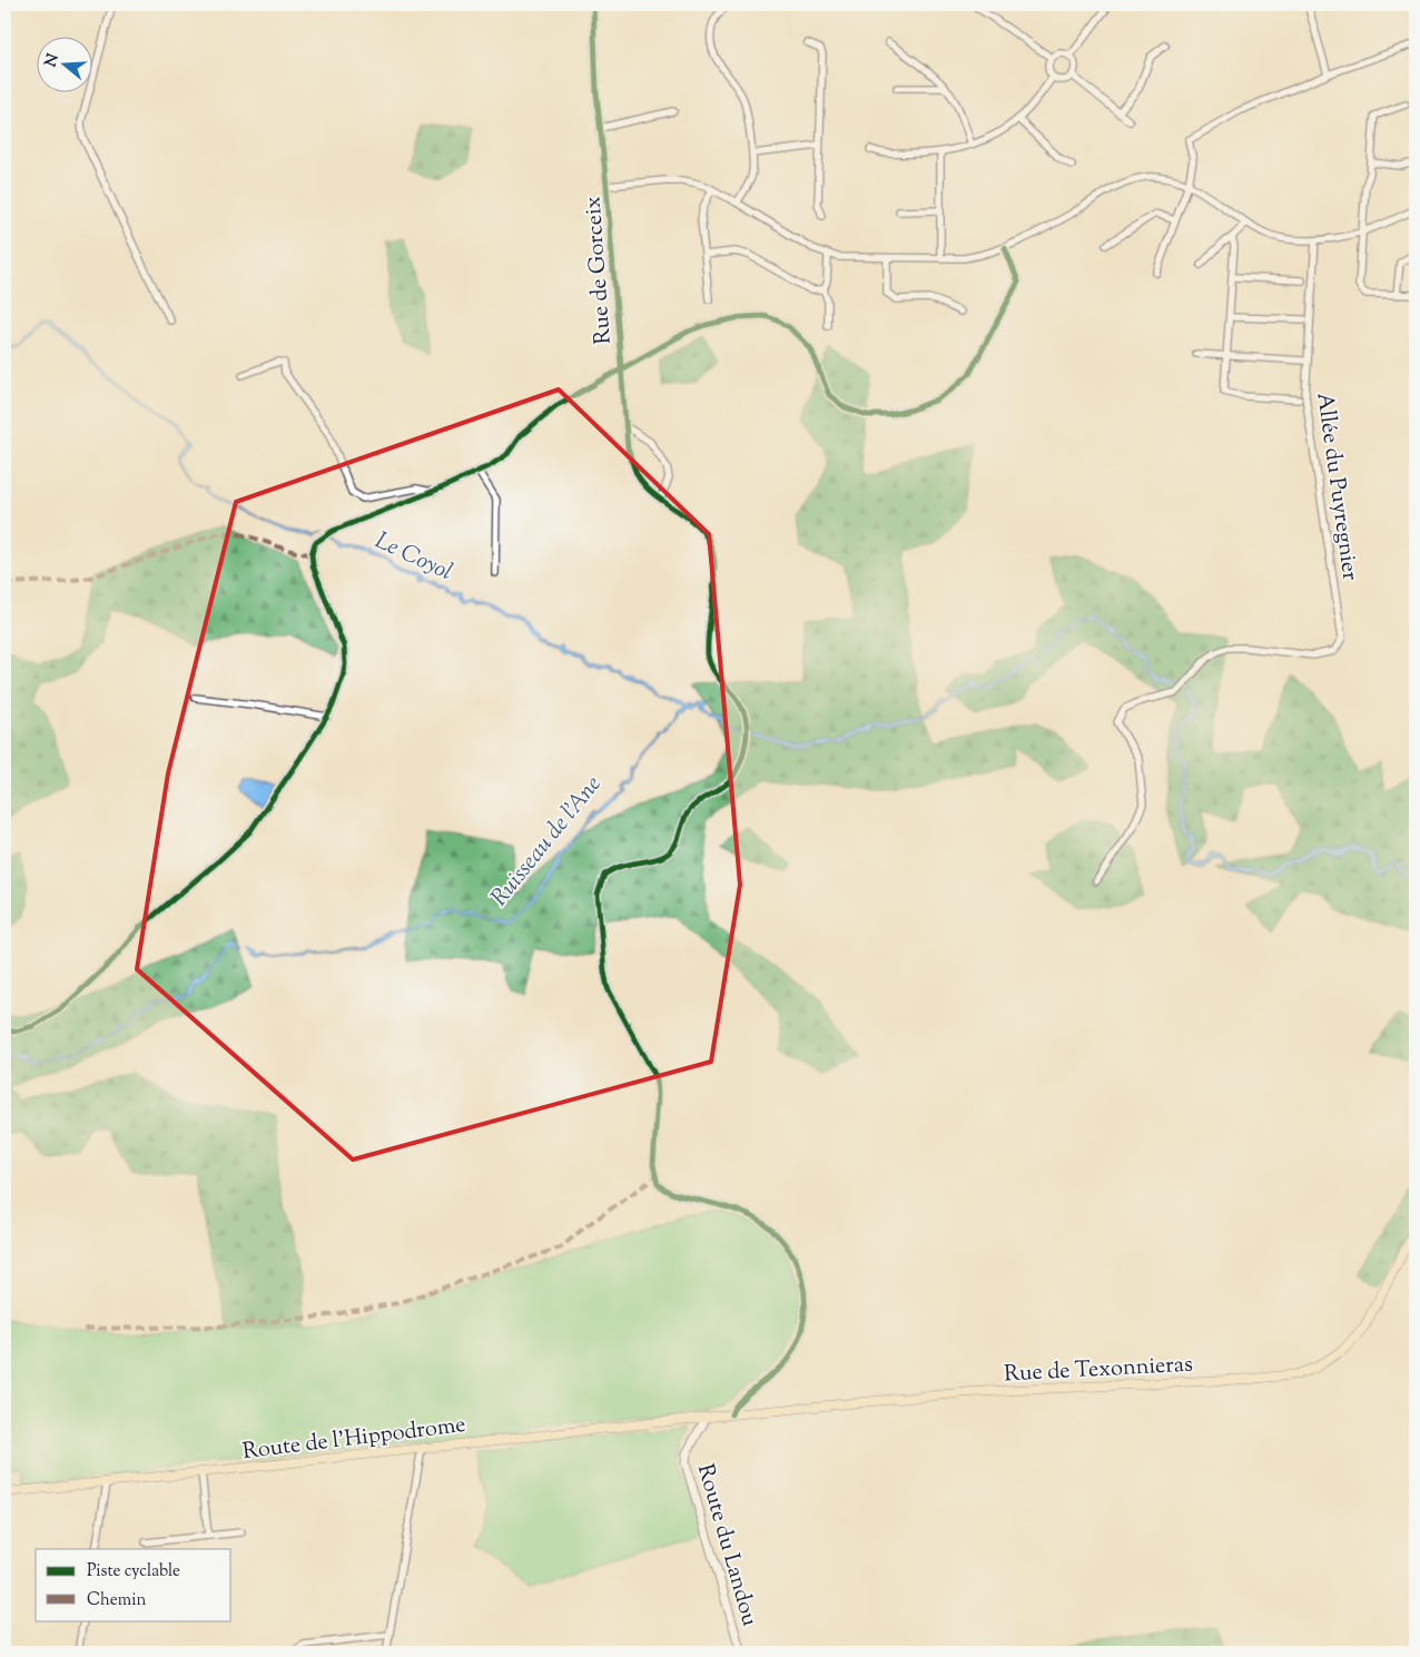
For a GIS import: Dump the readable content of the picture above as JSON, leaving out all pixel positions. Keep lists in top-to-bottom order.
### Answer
{
  "streets": {
    "main road": ["Rue de Texonnieras", "Route de l'Hippodrome"],
    "street": ["Rue de Gorceix", "Allée du Puyregnier", "Route du Landou"]
  },
  "crossings": [
    ["Rue de Gorceix", "Rue de Texonnieras"],
    ["Rue de Texonnieras", "Route de l'Hippodrome"],
    ["Rue de Texonnieras", "Route du Landou"],
    ["Route de l'Hippodrome", "Route du Landou"]
  ],
  "water": ["Le Coyol", "Ruisseau de l'Ane"],
  "legend": ["Piste cyclable", "Chemin"],
  "north": "left"
}
